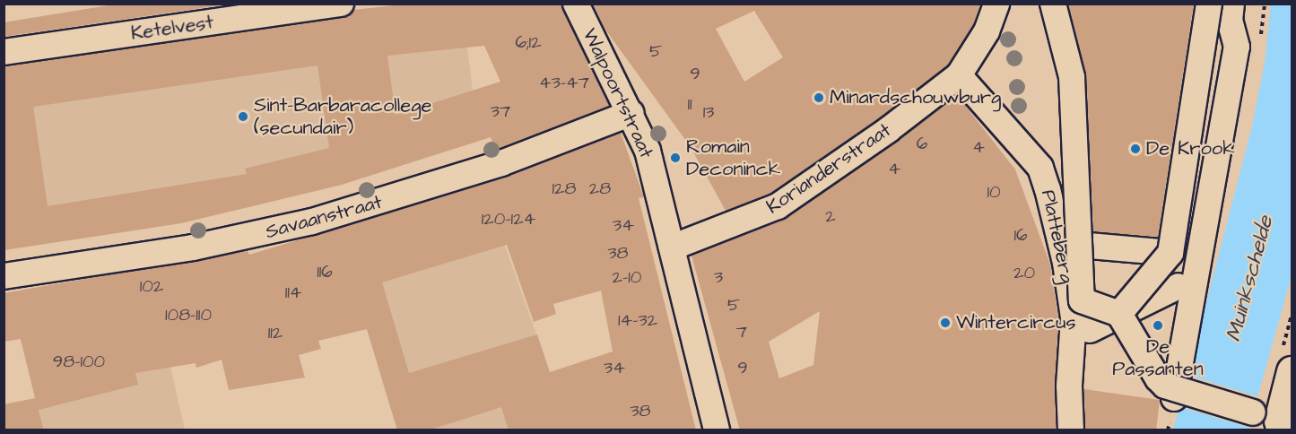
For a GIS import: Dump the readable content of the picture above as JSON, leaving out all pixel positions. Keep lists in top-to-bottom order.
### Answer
{
  "streets": {
    "street": [
      "Ketelvest",
      "Walpoortstraat",
      "Korianderstraat",
      "Savaanstraat",
      "Platteberg"
    ]
  },
  "crossings": [
    ["Walpoortstraat", "Korianderstraat"],
    ["Walpoortstraat", "Savaanstraat"],
    ["Korianderstraat", "Platteberg"]
  ],
  "water": ["Muinkschelde"],
  "places": [
    "Minardschouwburg",
    "Sint-Barbaracollege (secundair)",
    "De Krook",
    "Romain Deconinck",
    "Wintercircus",
    "De Passanten"
  ],
  "house_numbers": [
    "6;12",
    "5",
    "9",
    "43-47",
    "11",
    "37",
    "13",
    "6",
    "4",
    "4",
    "128",
    "28",
    "10",
    "2",
    "120-124",
    "34",
    "16",
    "38",
    "116",
    "20",
    "2-10",
    "3",
    "102",
    "114",
    "5",
    "108-110",
    "14-32",
    "7",
    "112",
    "98-100",
    "34",
    "9",
    "38"
  ]
}
